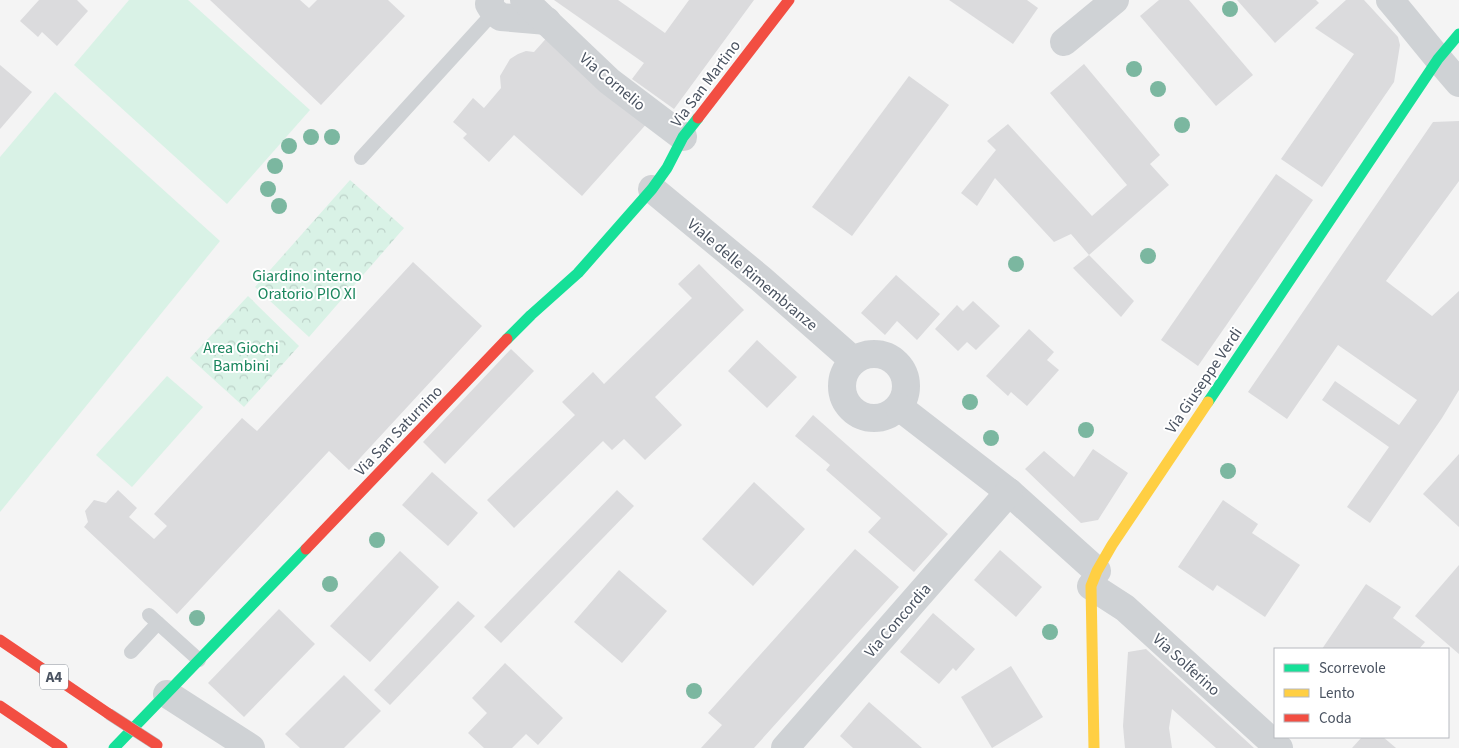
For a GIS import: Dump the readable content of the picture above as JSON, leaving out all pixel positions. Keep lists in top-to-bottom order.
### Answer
{
  "streets": {
    "main road": [
      "Via San Martino",
      "Via Giuseppe Verdi",
      "Via San Saturnino",
      "A4"
    ],
    "street": [
      "Via Cornelio",
      "Viale delle Rimembranze",
      "Via Concordia",
      "Via Solferino"
    ]
  },
  "crossings": [
    ["Via Cornelio", "Via San Martino"],
    ["Via San Martino", "Viale delle Rimembranze"],
    ["Via San Martino", "Via San Saturnino"],
    ["Viale delle Rimembranze", "Via San Saturnino"],
    ["Via Giuseppe Verdi", "Via Solferino"]
  ],
  "parks": ["Giardino interno Oratorio PIO XI", "Area Giochi Bambini"],
  "legend": ["Scorrevole", "Lento", "Coda"]
}
